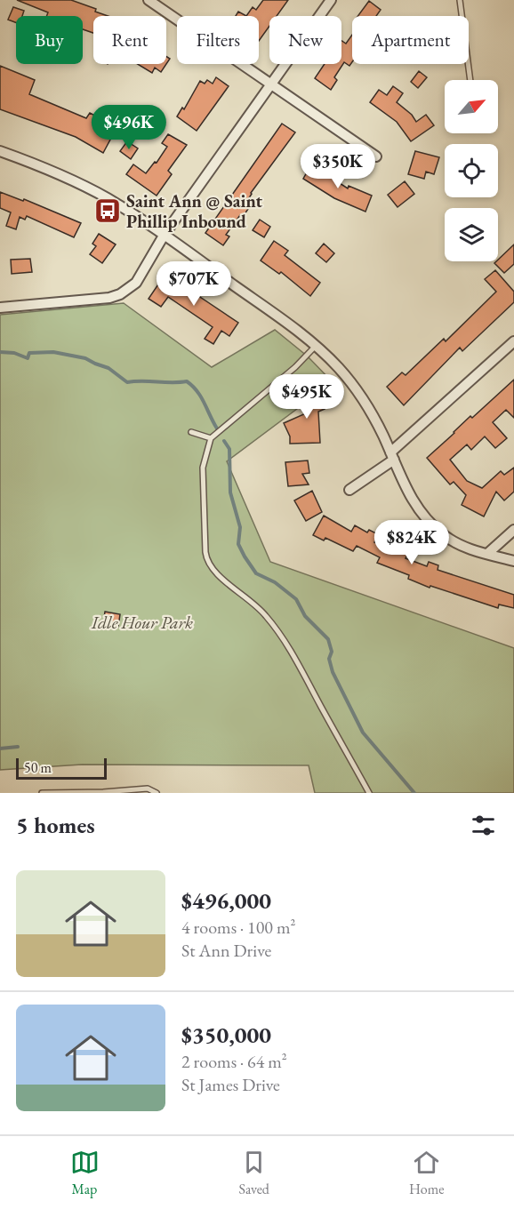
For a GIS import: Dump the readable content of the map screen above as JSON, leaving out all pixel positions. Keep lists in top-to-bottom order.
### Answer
{
  "parks": ["Idle Hour Park"],
  "places": {
    "bus stop": ["Saint Ann @ Saint Phillip Inbound"]
  },
  "scale_bar": "50 m",
  "north": "top right",
  "page": {
    "chip": [
      "Buy",
      "Rent",
      "Filters",
      "New",
      "Apartment"
    ],
    "price": [
      "$496K",
      "$350K",
      "$707K",
      "$495K",
      "$824K"
    ],
    "scale": "50 m",
    "heading": "5 homes",
    "list": [
      {
        "name": "$496,000",
        "note": "4 rooms · 100 m² · St Ann Drive"
      },
      {
        "name": "$350,000",
        "note": "2 rooms · 64 m² · St James Drive"
      }
    ],
    "tabs": ["Map", "Saved", "Home"]
  }
}
